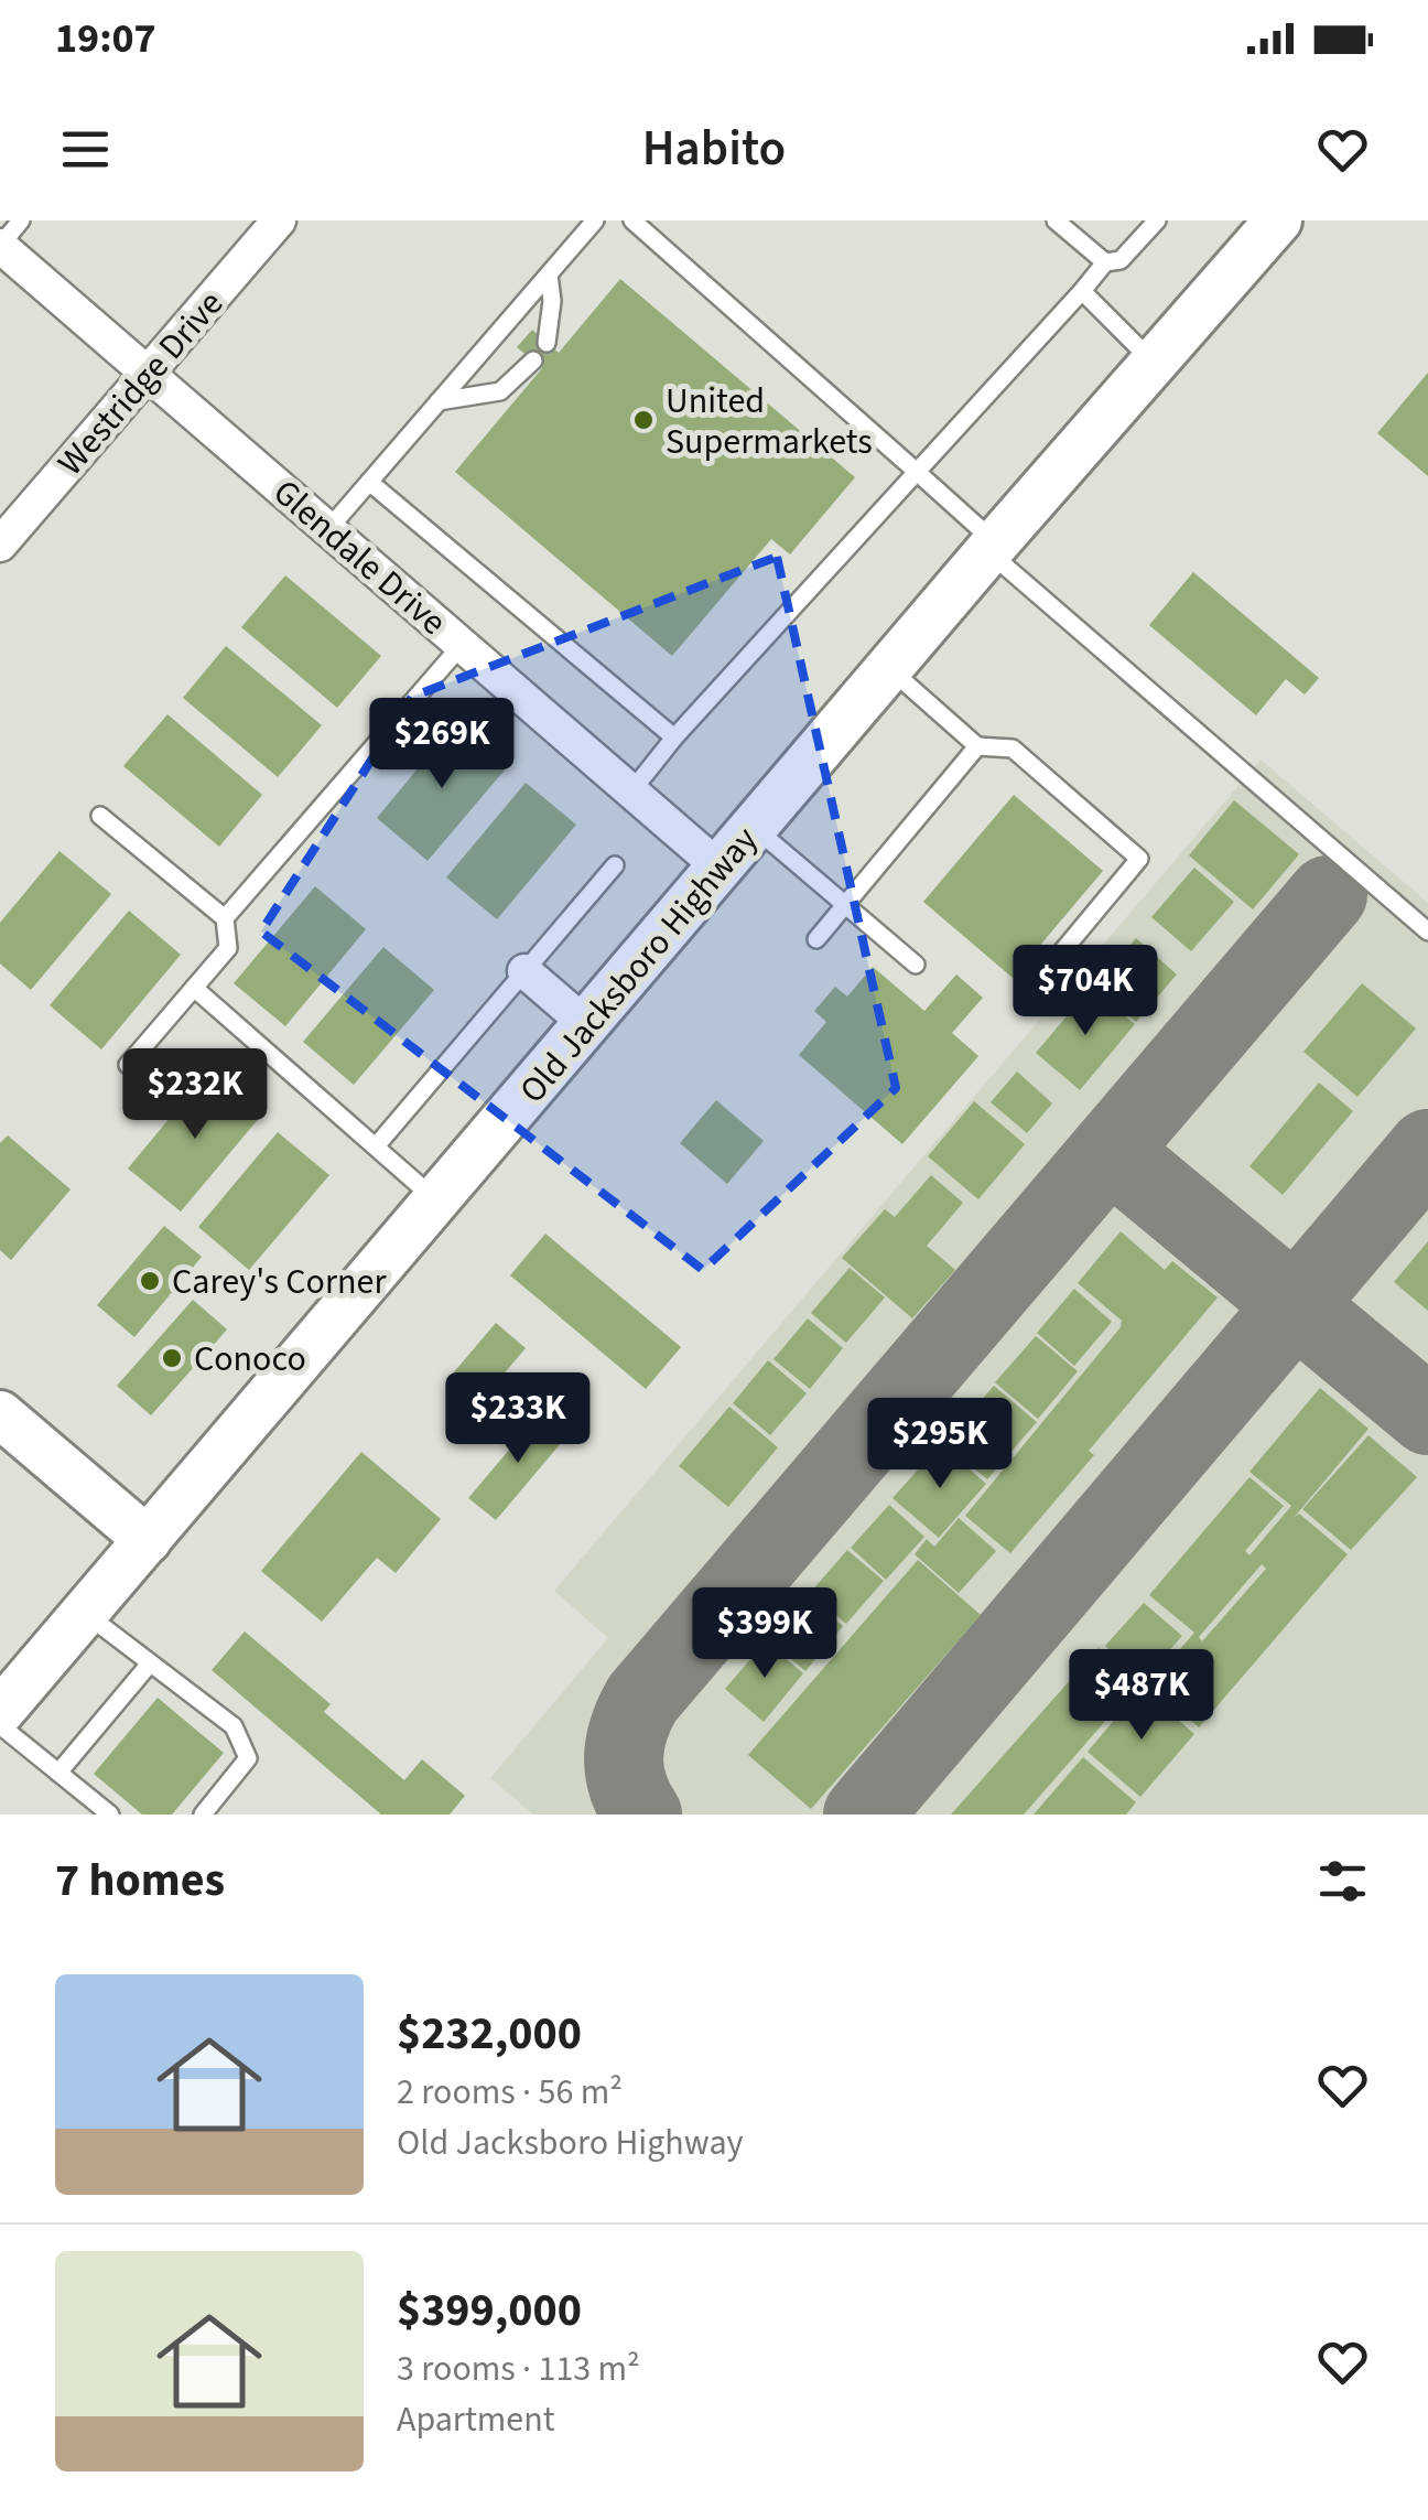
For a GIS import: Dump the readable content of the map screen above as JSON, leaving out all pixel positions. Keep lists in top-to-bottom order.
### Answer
{
  "streets": {
    "main road": ["Old Jacksboro Highway"],
    "street": ["Westridge Drive", "Glendale Drive"]
  },
  "crossings": [
    ["Westridge Drive", "Glendale Drive"],
    ["Glendale Drive", "Old Jacksboro Highway"]
  ],
  "places": ["United Supermarkets", "Carey's Corner", "Conoco"],
  "page": {
    "status": "19:07",
    "header": "Habito",
    "price": [
      "$269K",
      "$704K",
      "$232K",
      "$233K",
      "$295K",
      "$399K",
      "$487K"
    ],
    "heading": "7 homes",
    "list": [
      {
        "name": "$232,000",
        "note": "2 rooms · 56 m² · Old Jacksboro Highway"
      },
      {
        "name": "$399,000",
        "note": "3 rooms · 113 m² · Apartment"
      }
    ]
  }
}
